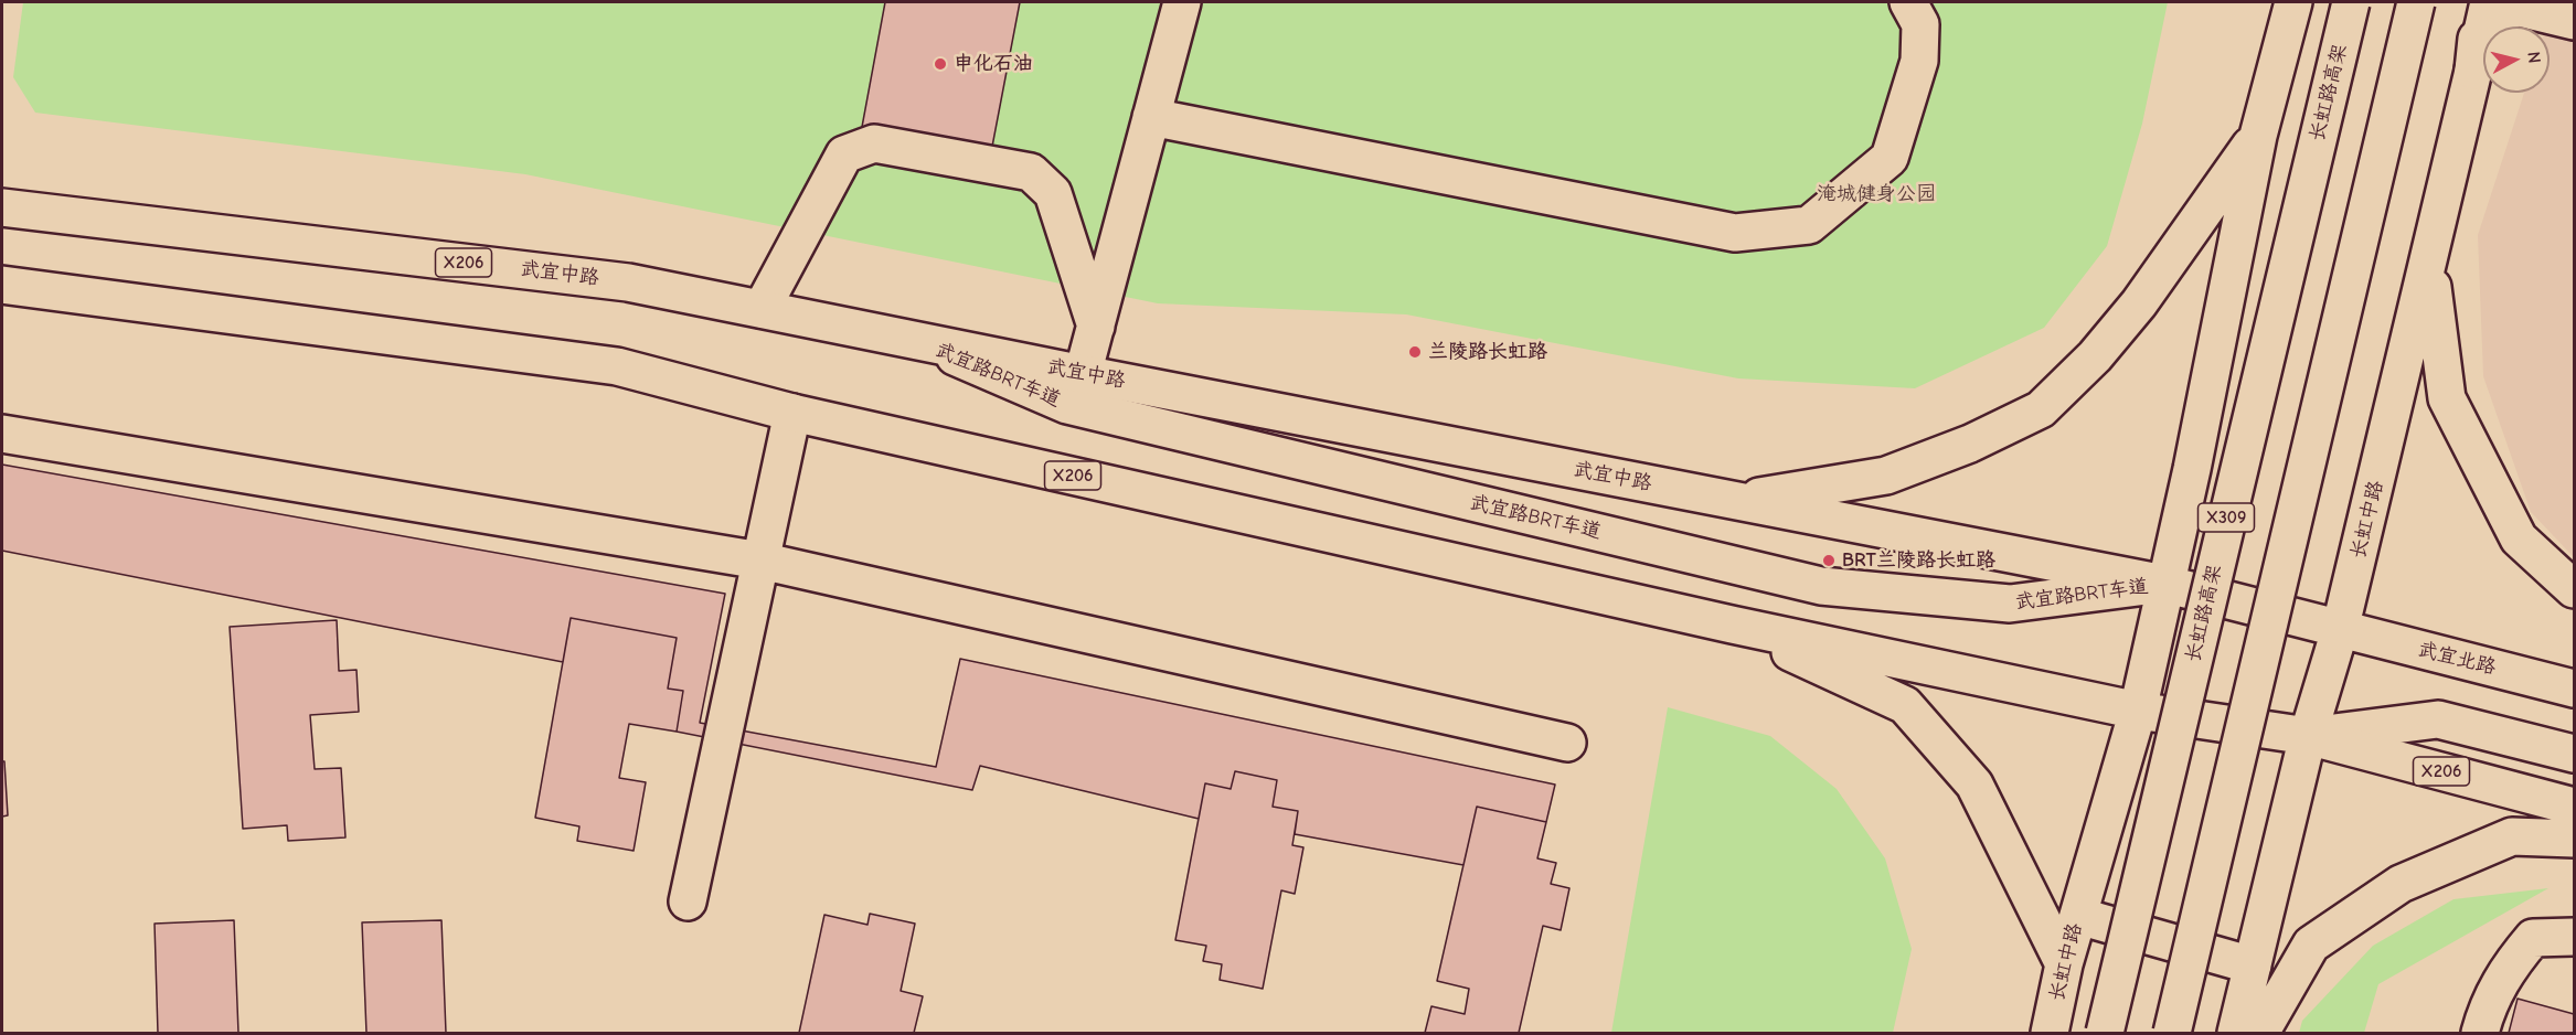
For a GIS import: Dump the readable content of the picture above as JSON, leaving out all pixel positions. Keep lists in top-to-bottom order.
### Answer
{
  "streets": {
    "main road": [
      "长虹路高架",
      "X206",
      "武宜中路",
      "武宜路BRT车道",
      "X309",
      "长虹中路",
      "武宜北路"
    ]
  },
  "crossings": [
    ["X206", "长虹中路"],
    ["武宜中路", "武宜路BRT车道"],
    ["武宜中路", "长虹中路"],
    ["武宜中路", "武宜北路"],
    ["武宜路BRT车道", "长虹中路"],
    ["武宜路BRT车道", "武宜北路"],
    ["长虹中路", "武宜北路"]
  ],
  "parks": ["淹城健身公园"],
  "places": ["申化石油", "兰陵路长虹路", "BRT兰陵路长虹路"],
  "north": "right"
}
